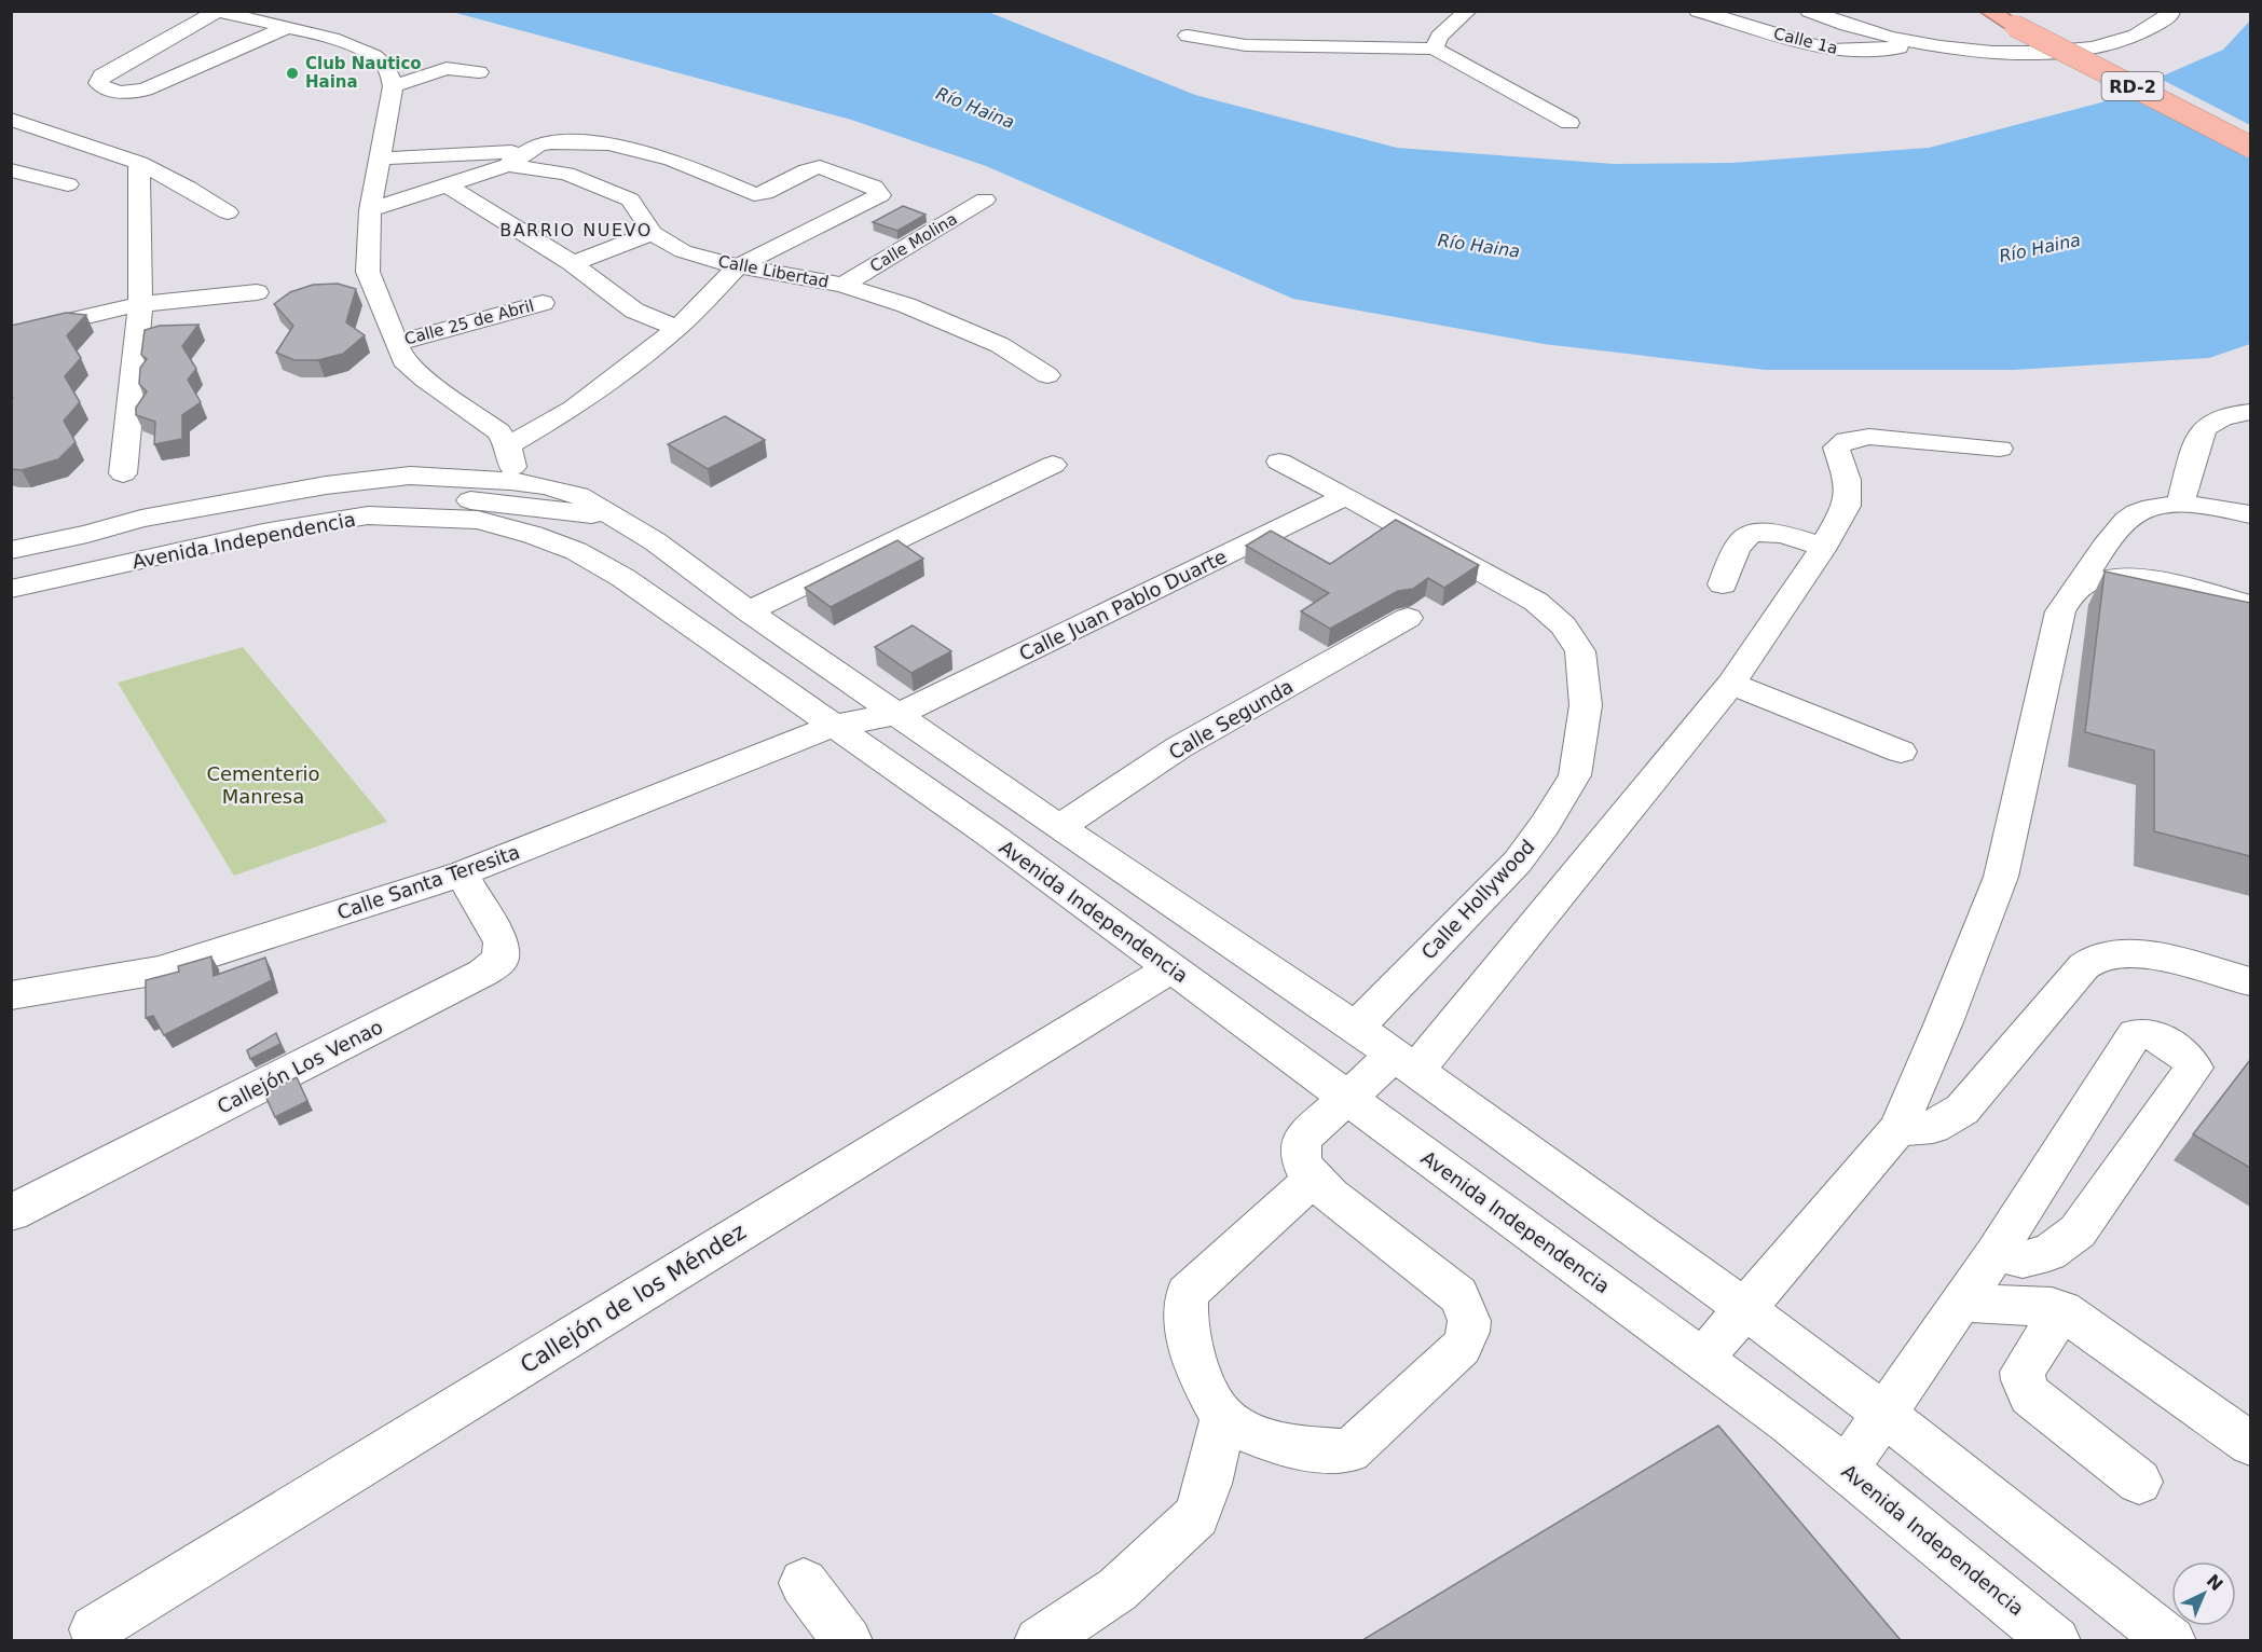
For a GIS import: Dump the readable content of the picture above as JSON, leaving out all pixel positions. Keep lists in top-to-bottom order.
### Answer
{
  "streets": {
    "highway": ["RD-2"],
    "street": [
      "Calle 1a",
      "Calle Molina",
      "Calle Libertad",
      "Calle 25 de Abril",
      "Avenida Independencia",
      "Calle Juan Pablo Duarte",
      "Calle Segunda",
      "Calle Santa Teresita",
      "Calle Hollywood",
      "Callejón Los Venao",
      "Callejón de los Méndez"
    ]
  },
  "crossings": [
    ["Calle Molina", "Calle Libertad"],
    ["Avenida Independencia", "Calle Juan Pablo Duarte"],
    ["Avenida Independencia", "Calle Segunda"],
    ["Avenida Independencia", "Calle Santa Teresita"],
    ["Avenida Independencia", "Calle Hollywood"],
    ["Avenida Independencia", "Callejón de los Méndez"],
    ["Calle Juan Pablo Duarte", "Calle Santa Teresita"],
    ["Calle Juan Pablo Duarte", "Calle Hollywood"],
    ["Calle Santa Teresita", "Callejón Los Venao"]
  ],
  "districts": ["BARRIO NUEVO"],
  "water": ["Río Haina"],
  "parks": ["Cementerio Manresa"],
  "places": ["Club Nautico Haina"],
  "north": "top right"
}
